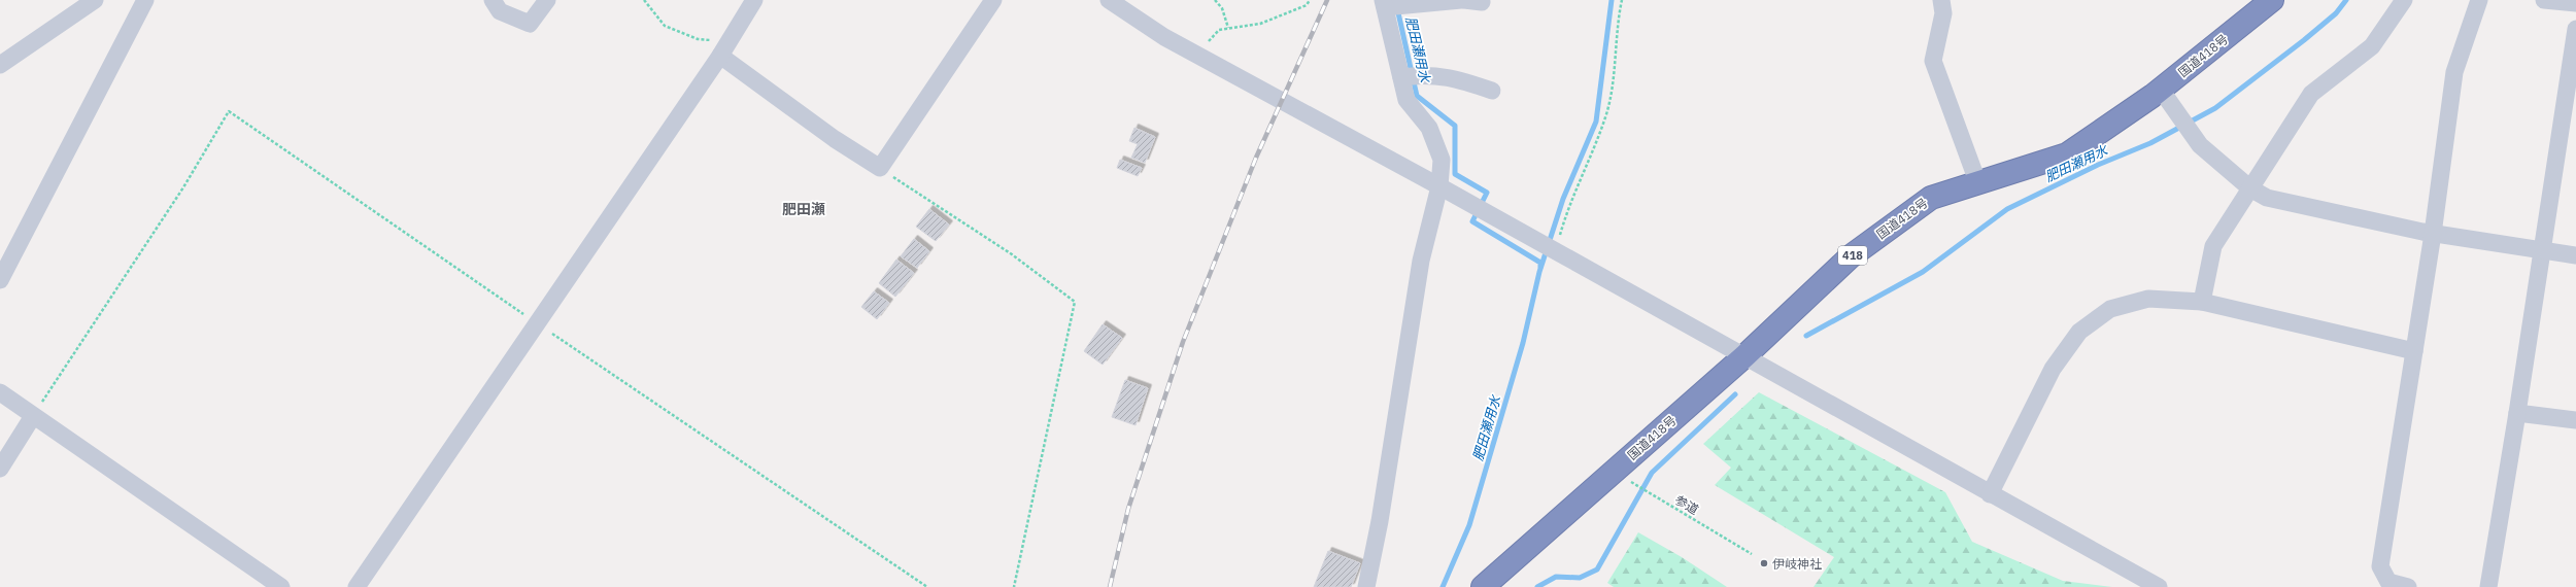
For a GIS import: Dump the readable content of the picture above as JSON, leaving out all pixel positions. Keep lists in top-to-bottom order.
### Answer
{
  "streets": {
    "highway": ["国道418号", "418"],
    "path": ["参道"]
  },
  "crossings": [
    ["国道418号", "参道"]
  ],
  "districts": ["肥田瀬"],
  "water": ["肥田瀬用水"],
  "places": ["伊岐神社"]
}
